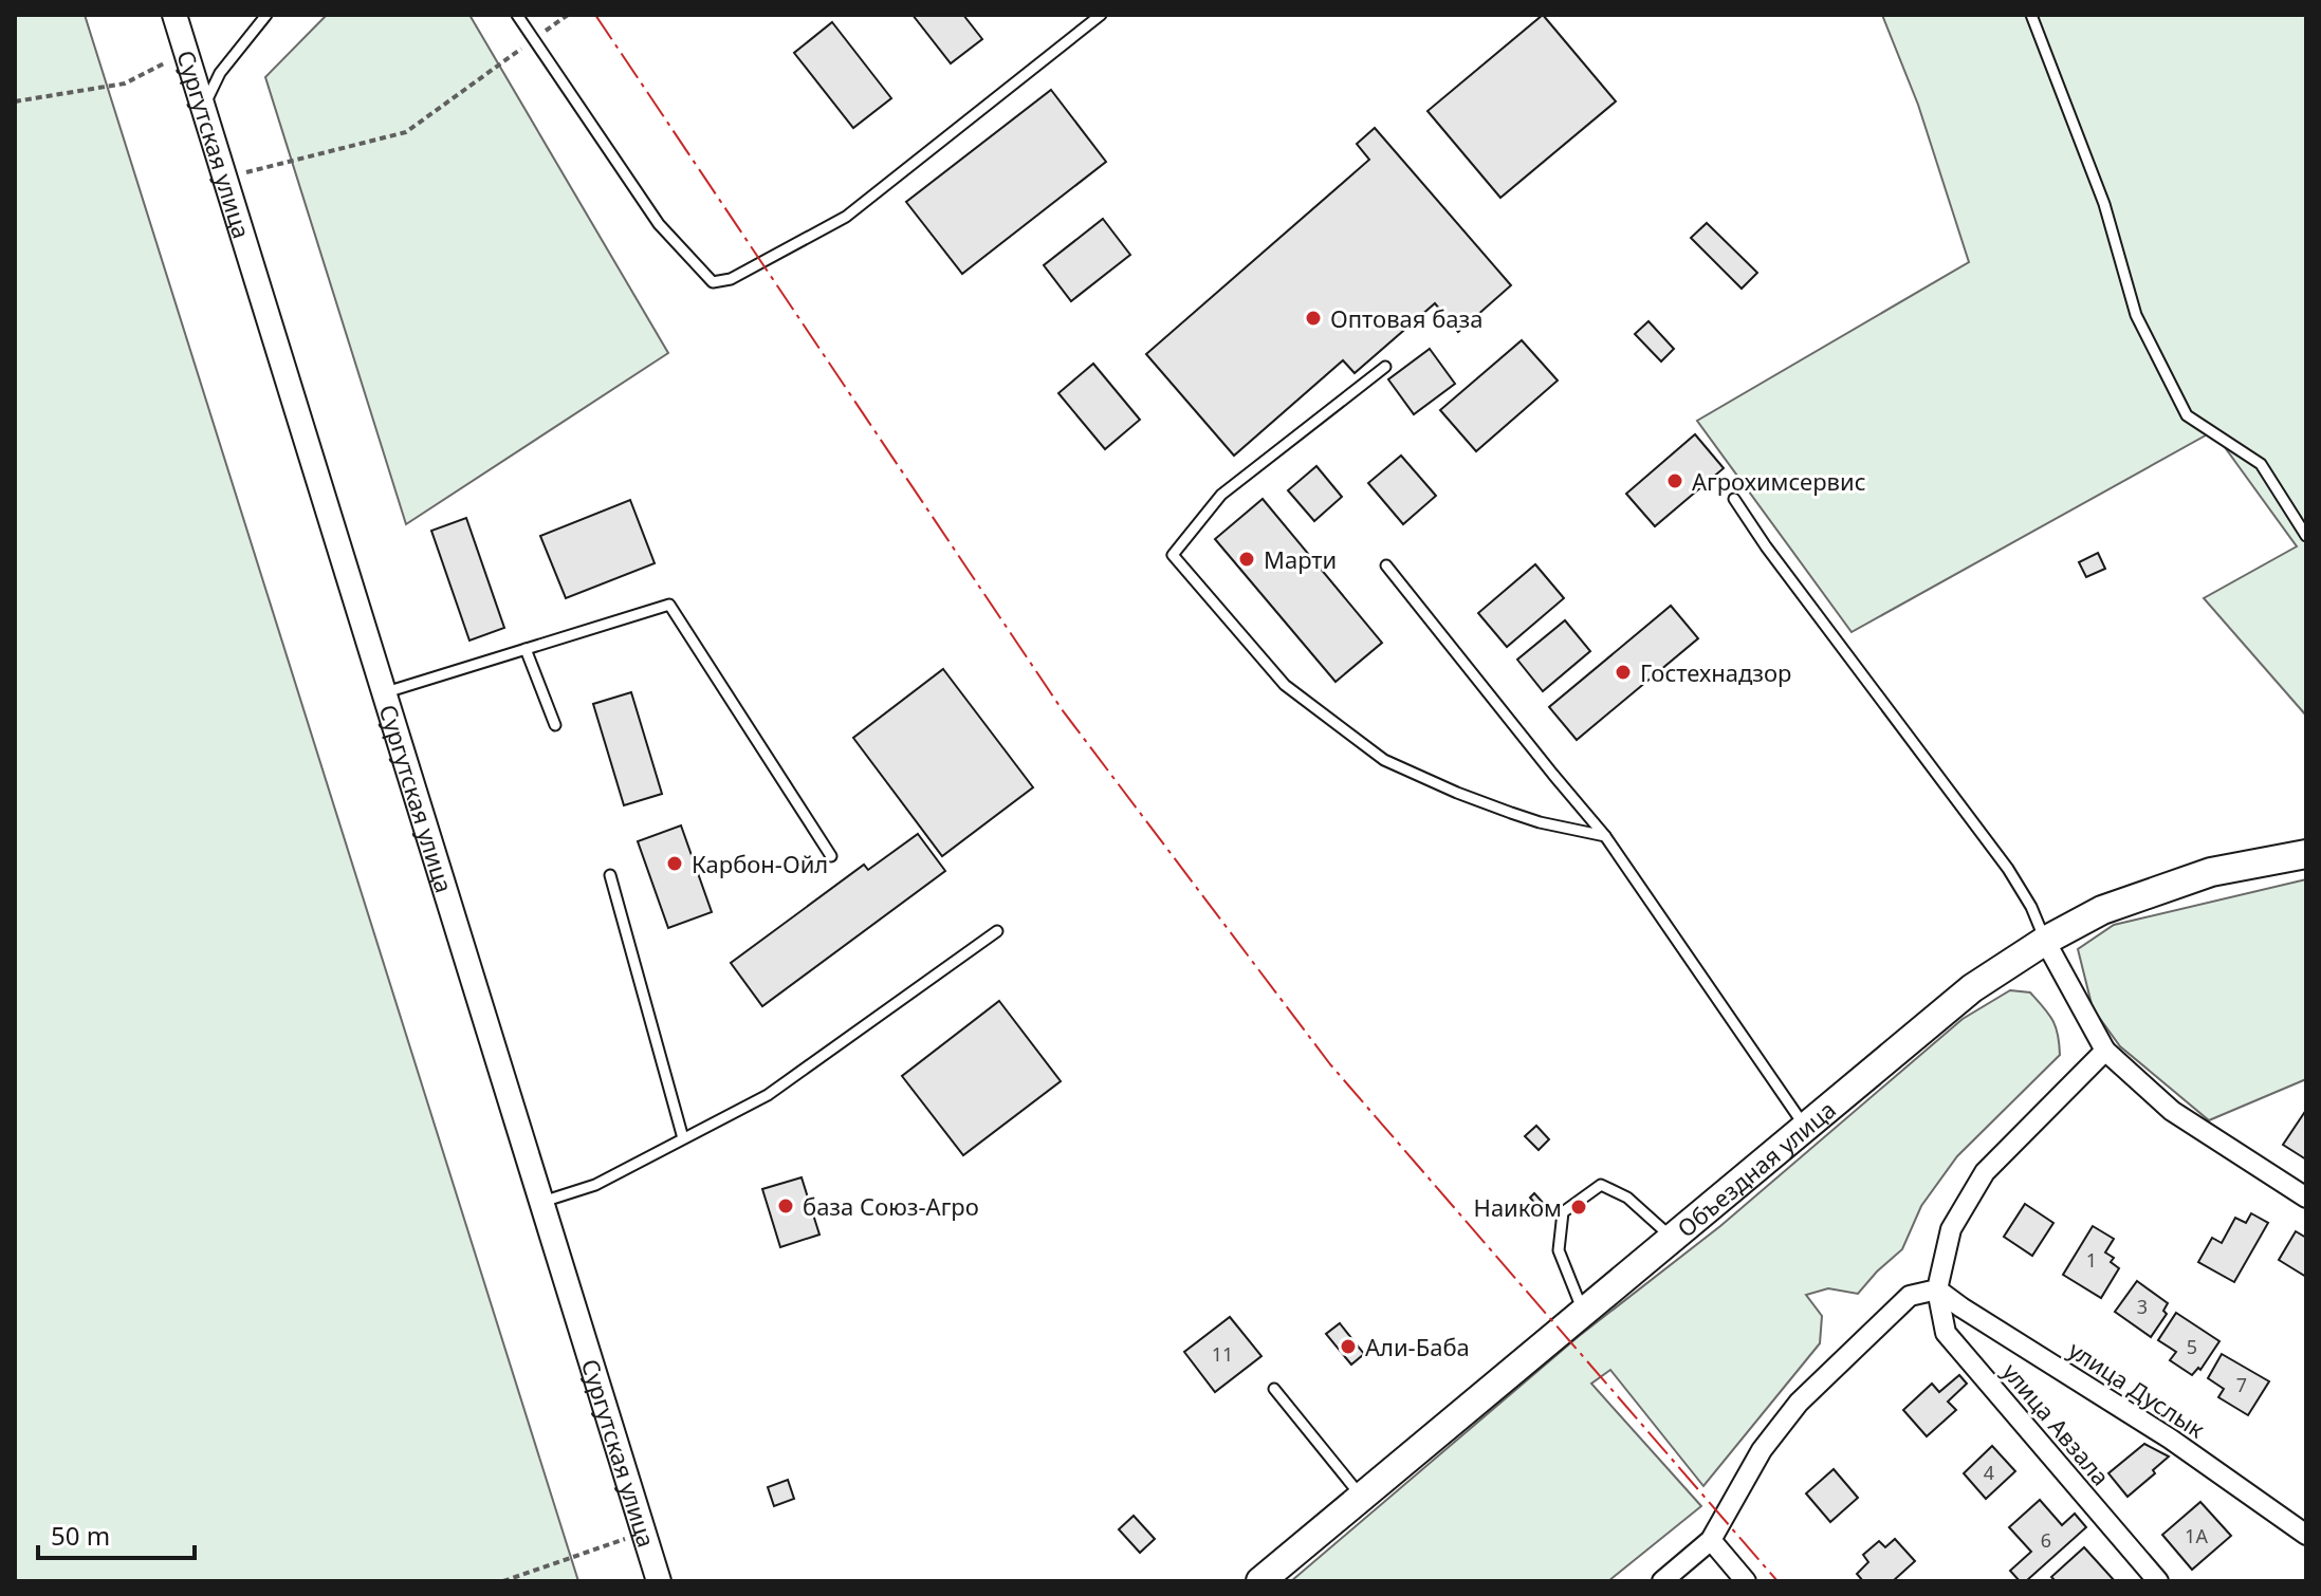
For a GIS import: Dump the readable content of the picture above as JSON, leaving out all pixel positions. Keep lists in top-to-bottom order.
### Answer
{
  "streets": {
    "main road": ["Объездная улица"],
    "street": ["Сургутская улица", "улица Дуслык", "улица Авзала"]
  },
  "crossings": [
    ["улица Дуслык", "улица Авзала"]
  ],
  "places": [
    "Оптовая база",
    "Агрохимсервис",
    "Марти",
    "Гостехнадзор",
    "Карбон-Ойл",
    "база Союз-Агро",
    "Наиком",
    "Али-Баба"
  ],
  "house_numbers": [
    "1",
    "3",
    "5",
    "11",
    "7",
    "4",
    "1А",
    "6"
  ],
  "scale_bar": "50 m"
}
